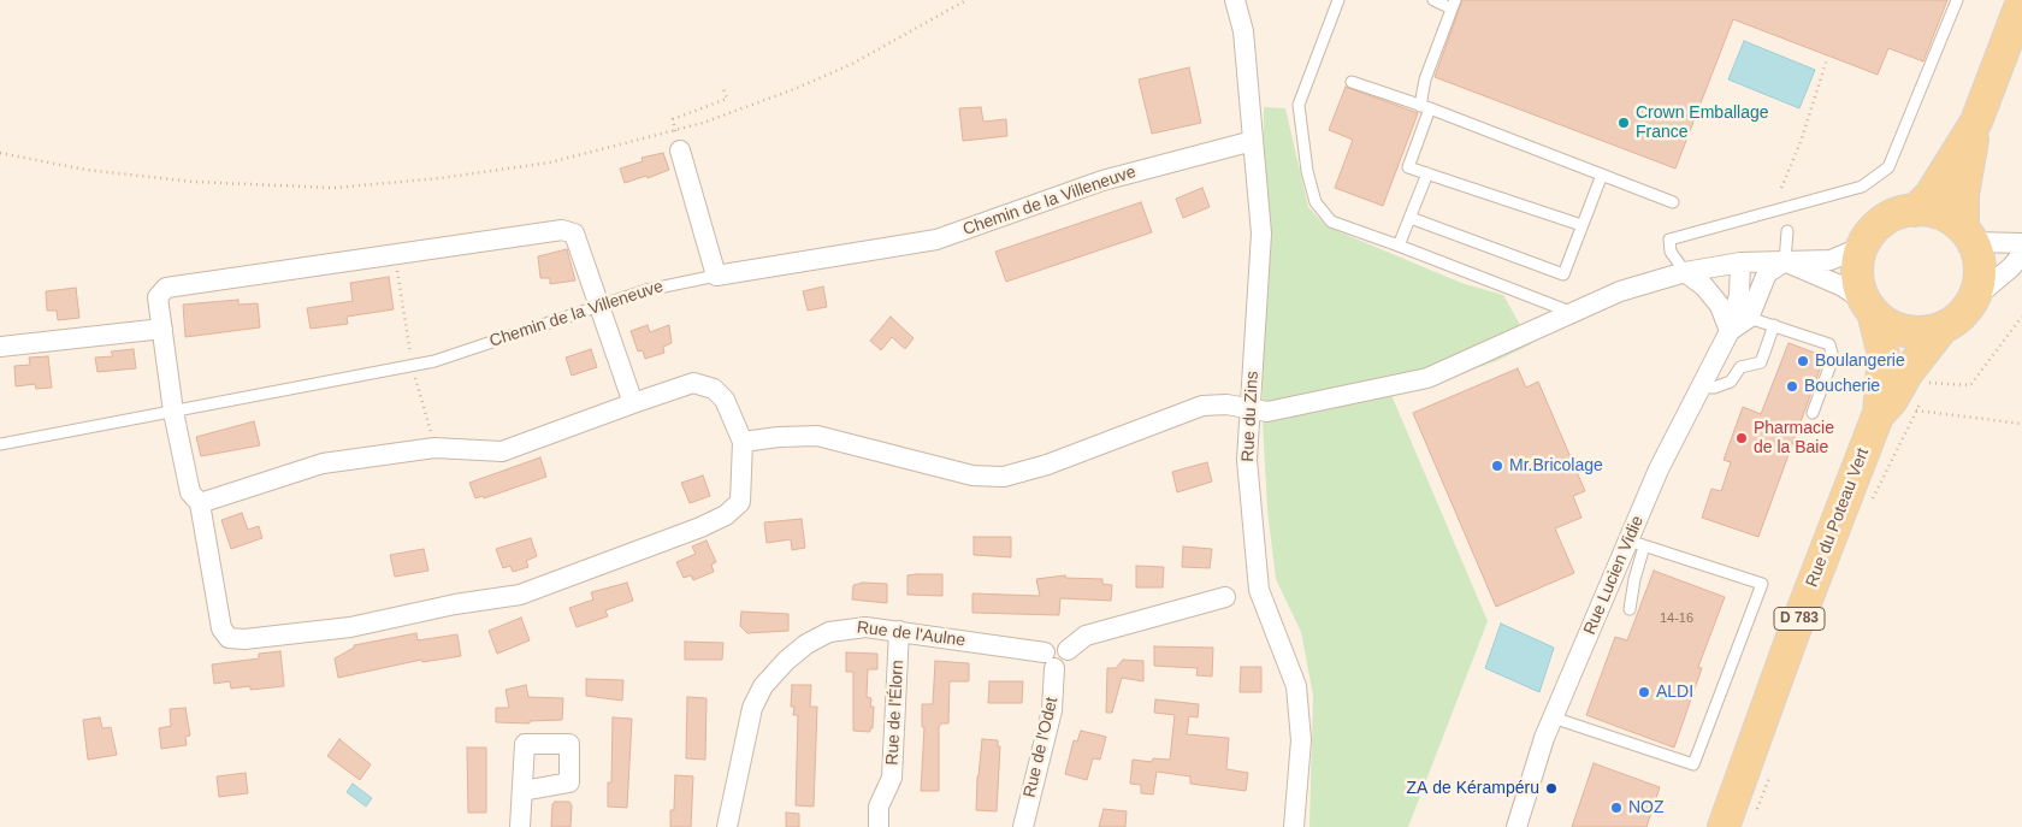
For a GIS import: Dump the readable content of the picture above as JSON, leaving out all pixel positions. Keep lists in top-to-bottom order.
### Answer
{
  "streets": {
    "main road": ["Rue du Poteau Vert", "D 783"],
    "street": [
      "Chemin de la Villeneuve",
      "Rue du Zins",
      "Rue Lucien Vidie",
      "Rue de l'Aulne",
      "Rue de l'Élorn",
      "Rue de l'Odet"
    ]
  },
  "crossings": [
    ["Chemin de la Villeneuve", "Rue du Zins"],
    ["Rue de l'Aulne", "Rue de l'Élorn"],
    ["Rue de l'Aulne", "Rue de l'Odet"]
  ],
  "places": [
    "Crown Emballage France",
    "Boulangerie",
    "Boucherie",
    "Pharmacie de la Baie",
    "Mr.Bricolage",
    "ALDI",
    "ZA de Kérampéru",
    "NOZ"
  ],
  "house_numbers": ["14-16"]
}
